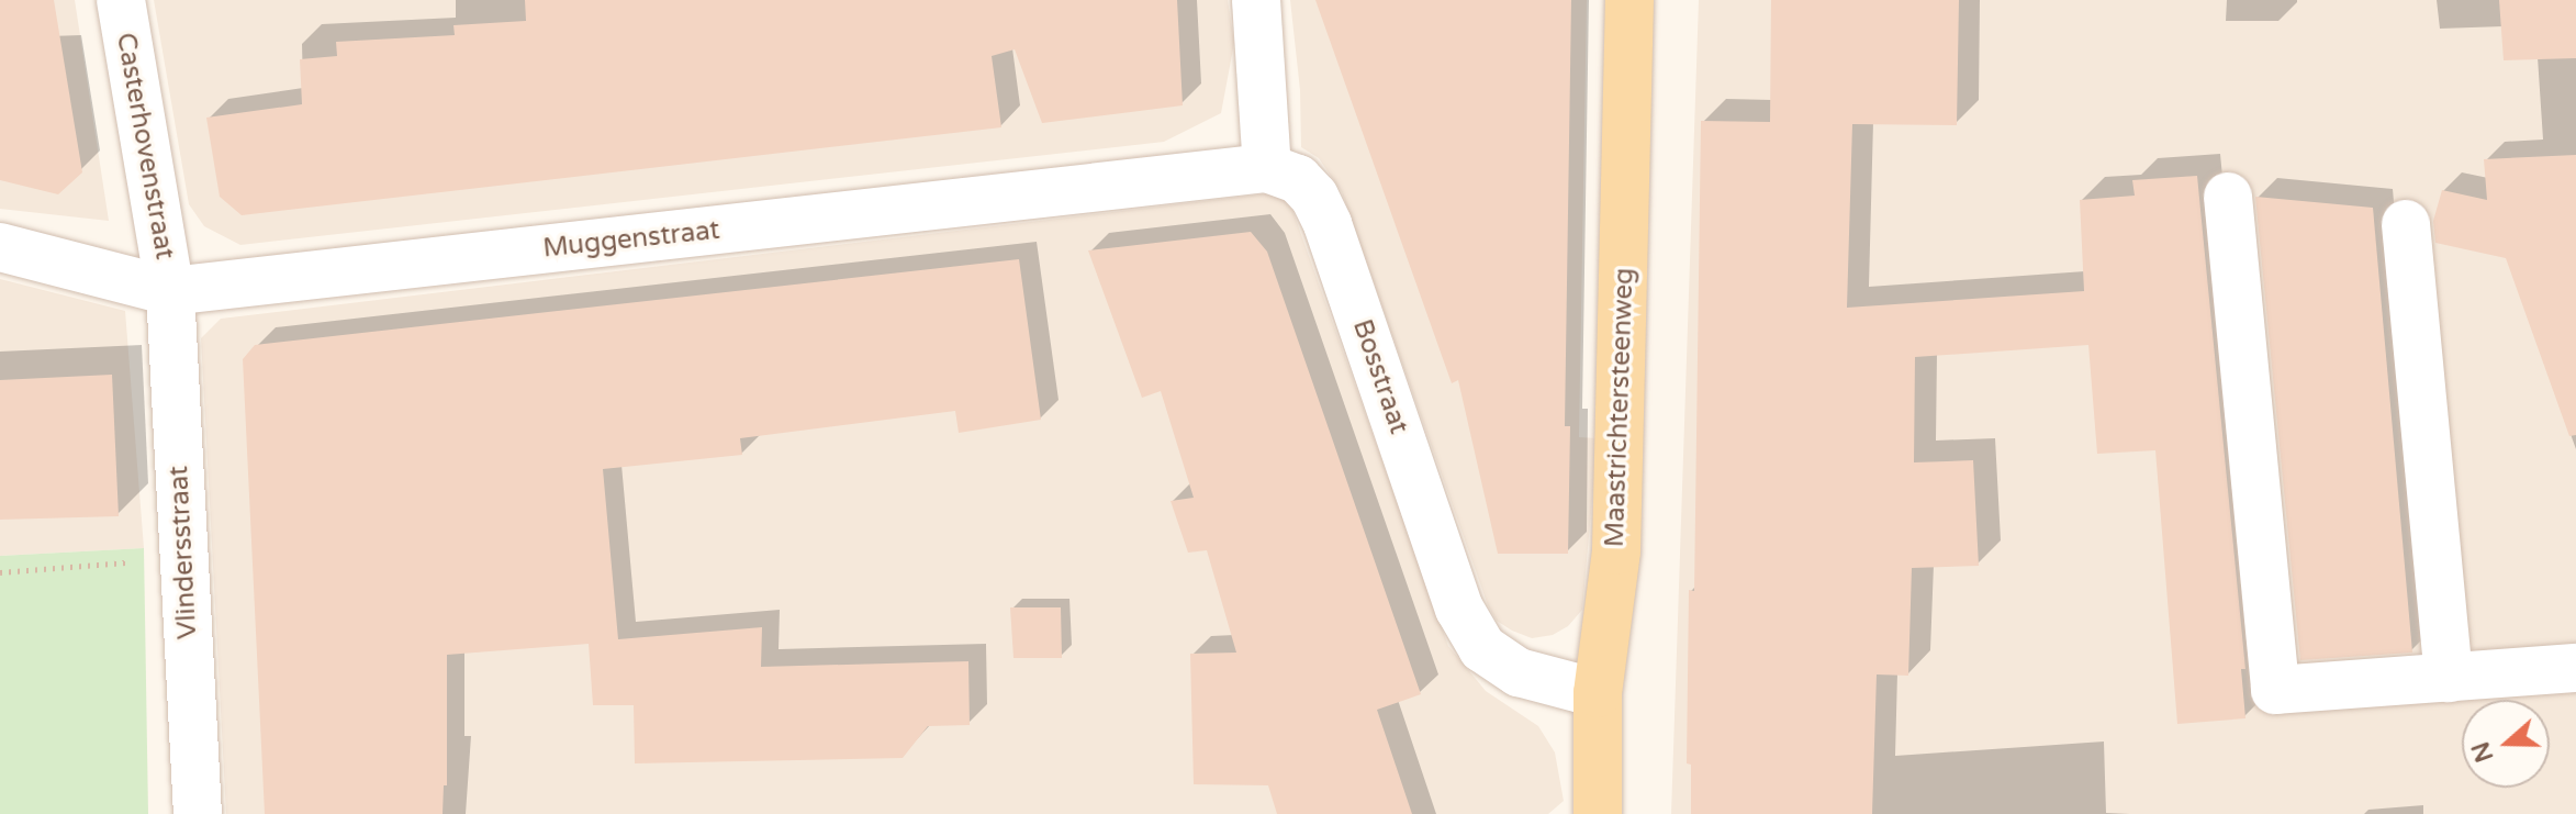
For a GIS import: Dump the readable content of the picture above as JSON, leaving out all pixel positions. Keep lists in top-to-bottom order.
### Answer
{
  "streets": {
    "main road": ["Maastrichtersteenweg"],
    "street": [
      "Casterhovenstraat",
      "Muggenstraat",
      "Bosstraat",
      "Vlindersstraat"
    ]
  },
  "crossings": [
    ["Casterhovenstraat", "Muggenstraat"],
    ["Casterhovenstraat", "Vlindersstraat"],
    ["Muggenstraat", "Bosstraat"],
    ["Muggenstraat", "Vlindersstraat"],
    ["Bosstraat", "Maastrichtersteenweg"]
  ],
  "north": "left"
}
